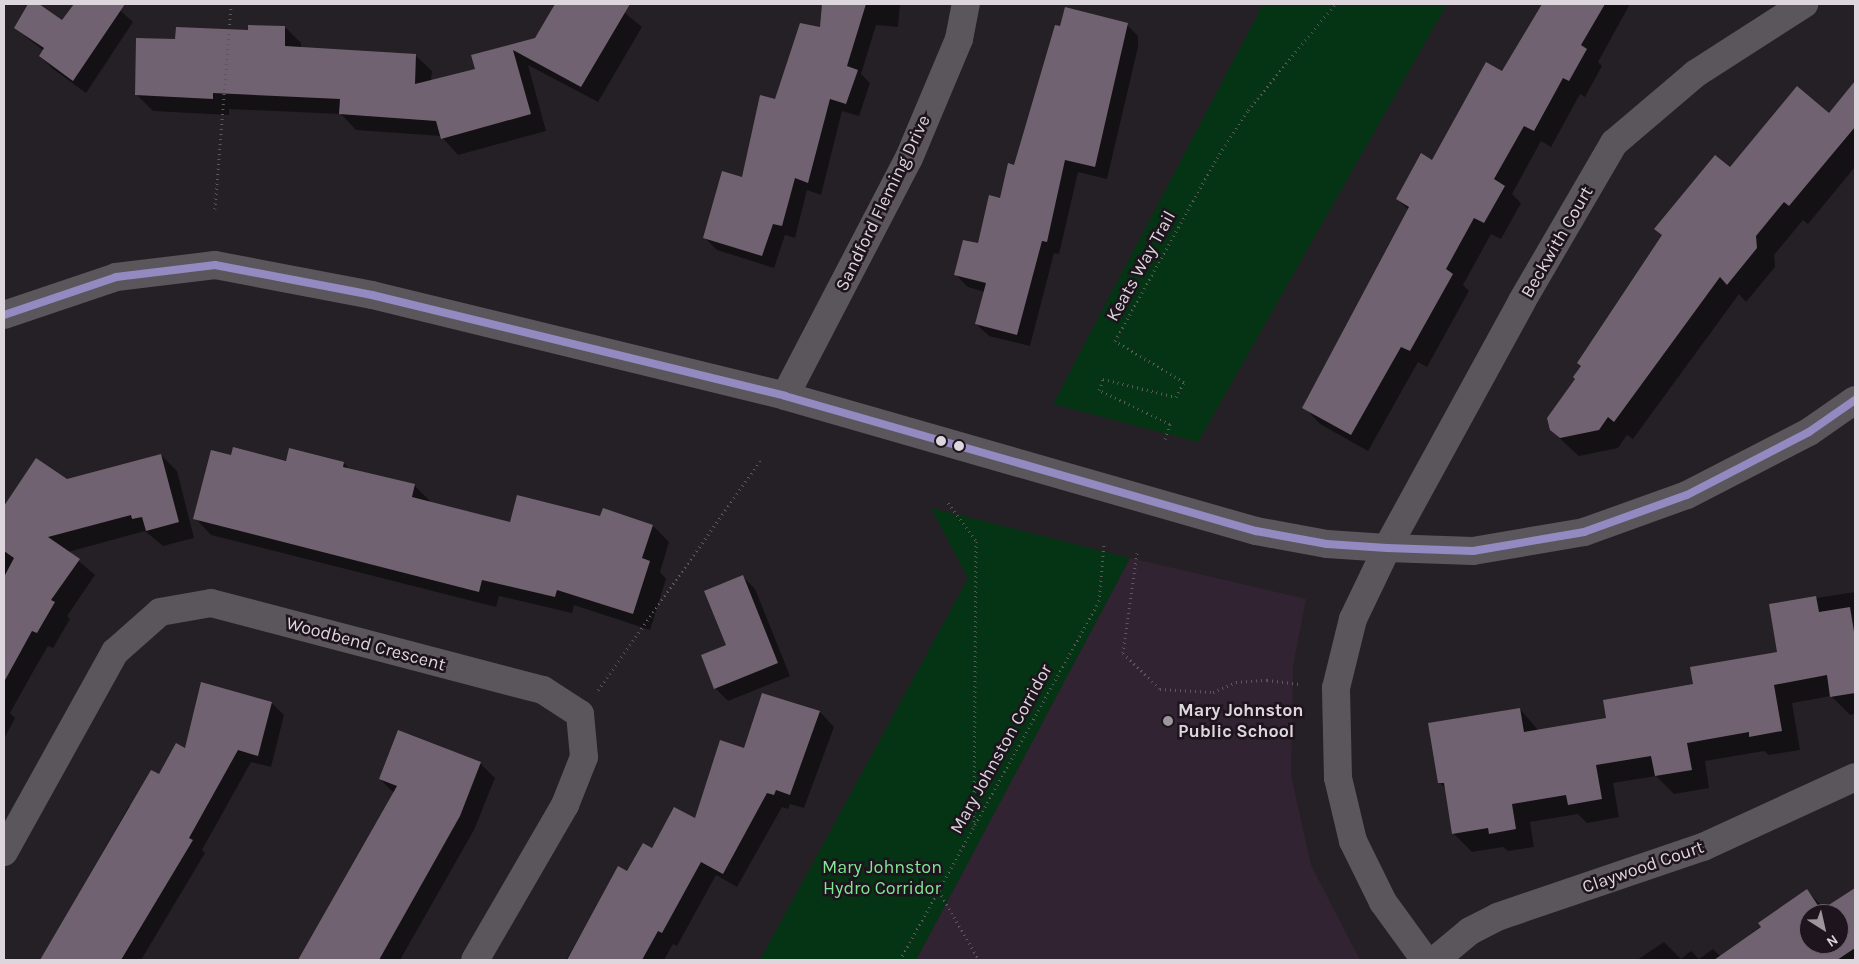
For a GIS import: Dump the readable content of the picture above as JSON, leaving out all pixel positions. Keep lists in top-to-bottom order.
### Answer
{
  "streets": {
    "street": [
      "Sandford Fleming Drive",
      "Beckwith Court",
      "Woodbend Crescent",
      "Claywood Court"
    ],
    "path": ["Keats Way Trail", "Mary Johnston Corridor"]
  },
  "parks": ["Mary Johnston Hydro Corridor"],
  "places": ["Mary Johnston Public School"],
  "north": "bottom right"
}
